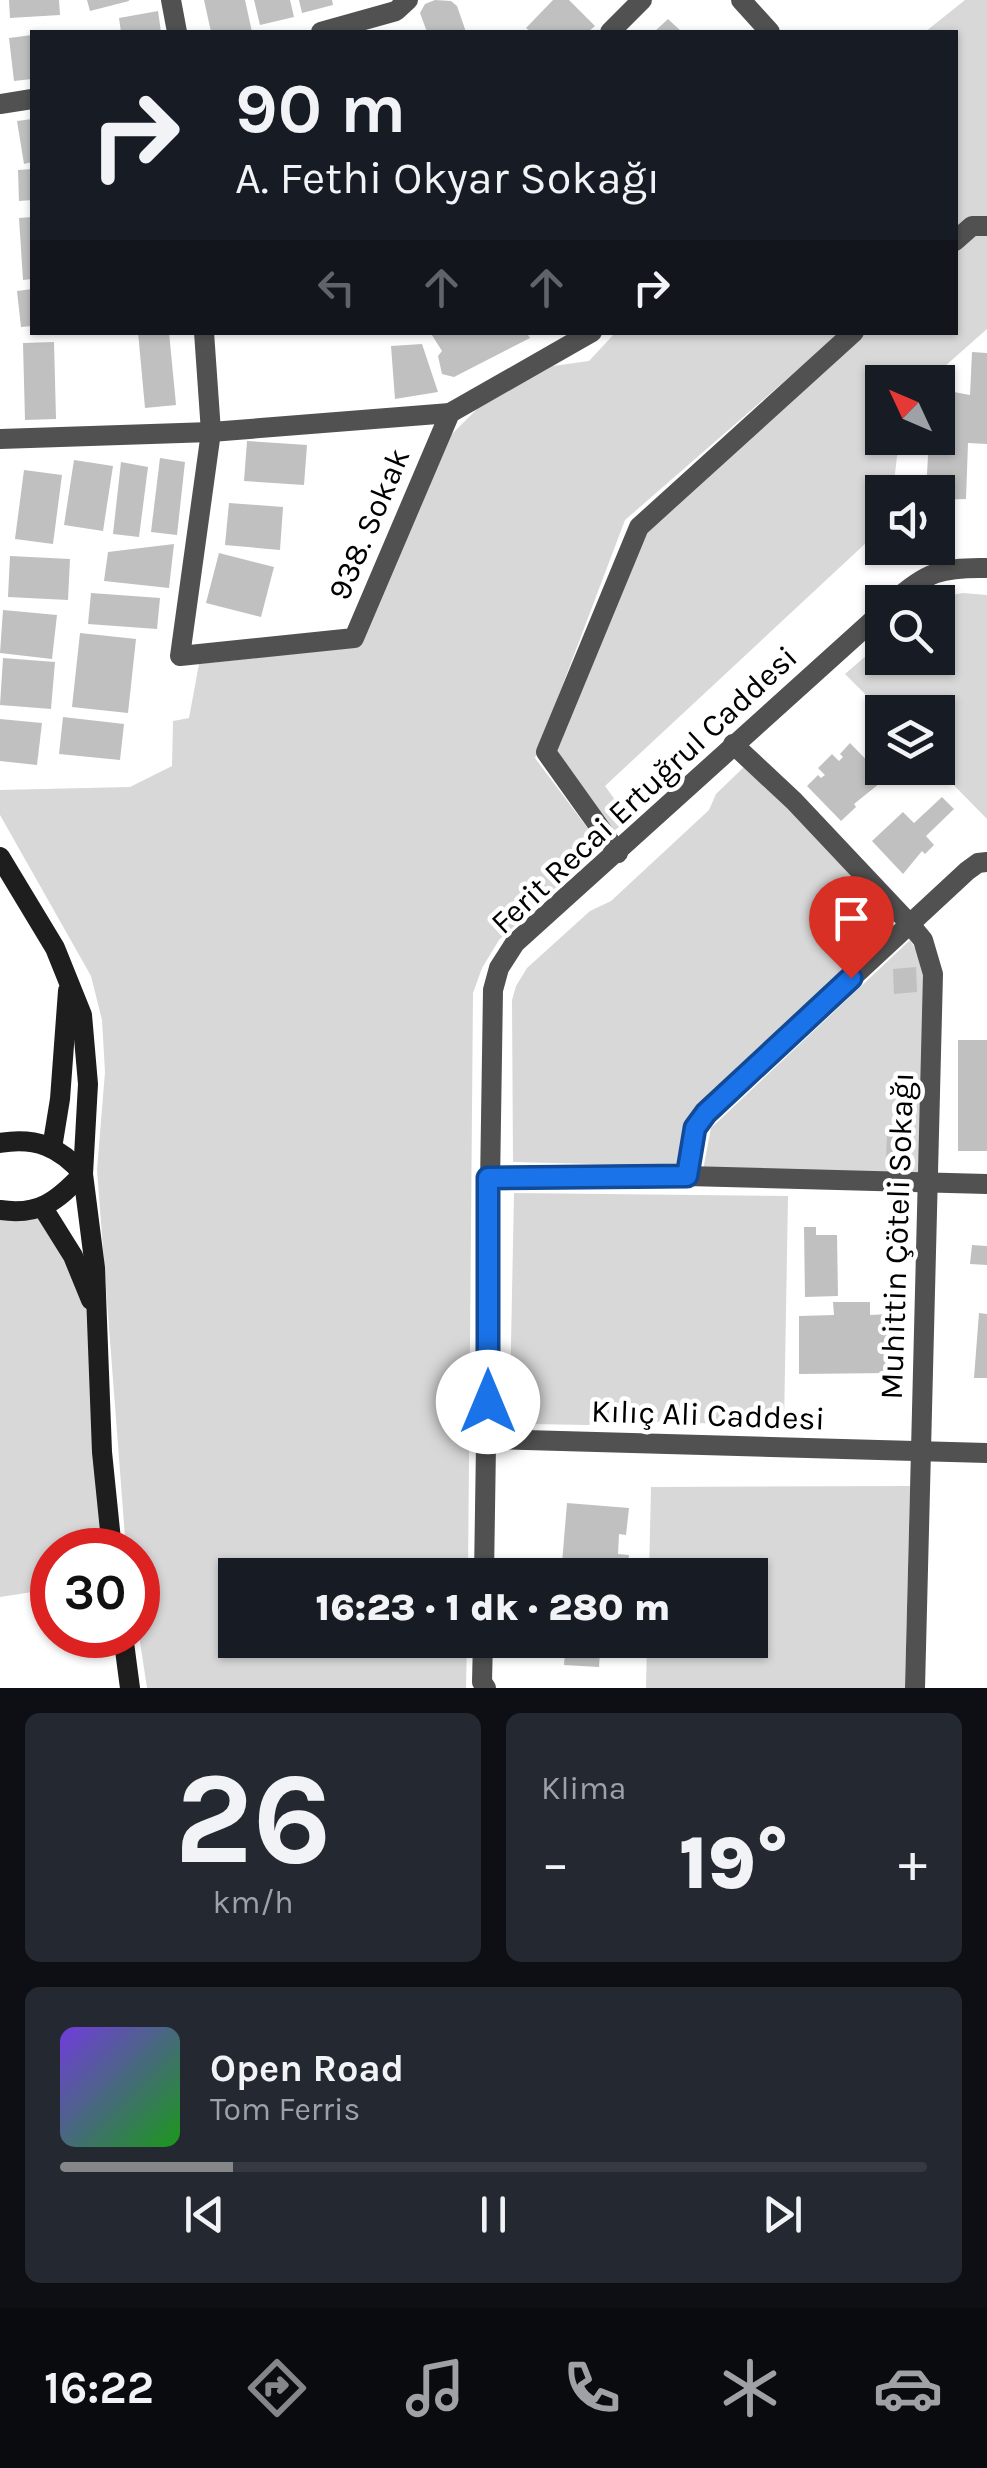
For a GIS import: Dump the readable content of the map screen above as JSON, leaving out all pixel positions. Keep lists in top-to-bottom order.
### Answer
{
  "streets": {
    "street": [
      "938. Sokak",
      "Ferit Recai Ertuğrul Caddesi",
      "Muhittin Çöteli Sokağı",
      "Kılıç Ali Caddesi"
    ]
  },
  "crossings": [
    ["Ferit Recai Ertuğrul Caddesi", "Muhittin Çöteli Sokağı"],
    ["Ferit Recai Ertuğrul Caddesi", "Kılıç Ali Caddesi"],
    ["Muhittin Çöteli Sokağı", "Kılıç Ali Caddesi"]
  ],
  "north": "top left",
  "page": {
    "turn": ["90 m", "A. Fethi Okyar Sokağı"],
    "limit": "30",
    "trip": "16:23 · 1 dk · 280 m",
    "tile": [
      ["26", "km/h"],
      "Klima"
    ],
    "heat": ["−", "19°", "+"],
    "song": ["Open Road", "Tom Ferris"],
    "tabs": "16:22"
  }
}
